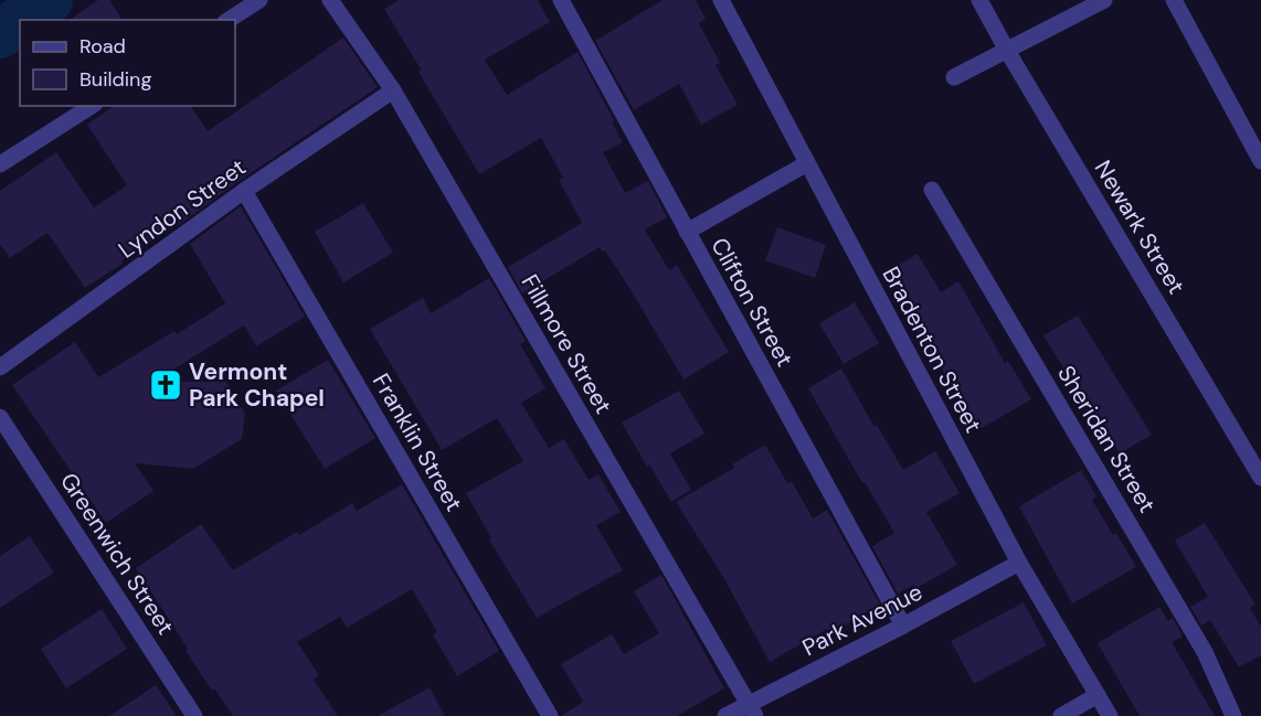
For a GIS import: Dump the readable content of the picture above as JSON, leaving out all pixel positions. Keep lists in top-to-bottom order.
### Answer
{
  "streets": {
    "street": [
      "Lyndon Street",
      "Newark Street",
      "Clifton Street",
      "Fillmore Street",
      "Bradenton Street",
      "Sheridan Street",
      "Franklin Street",
      "Greenwich Street",
      "Park Avenue"
    ]
  },
  "crossings": [
    ["Lyndon Street", "Fillmore Street"],
    ["Lyndon Street", "Franklin Street"],
    ["Clifton Street", "Park Avenue"],
    ["Fillmore Street", "Park Avenue"],
    ["Bradenton Street", "Park Avenue"]
  ],
  "places": {
    "church": ["Vermont Park Chapel"]
  },
  "legend": ["Road", "Building"]
}
